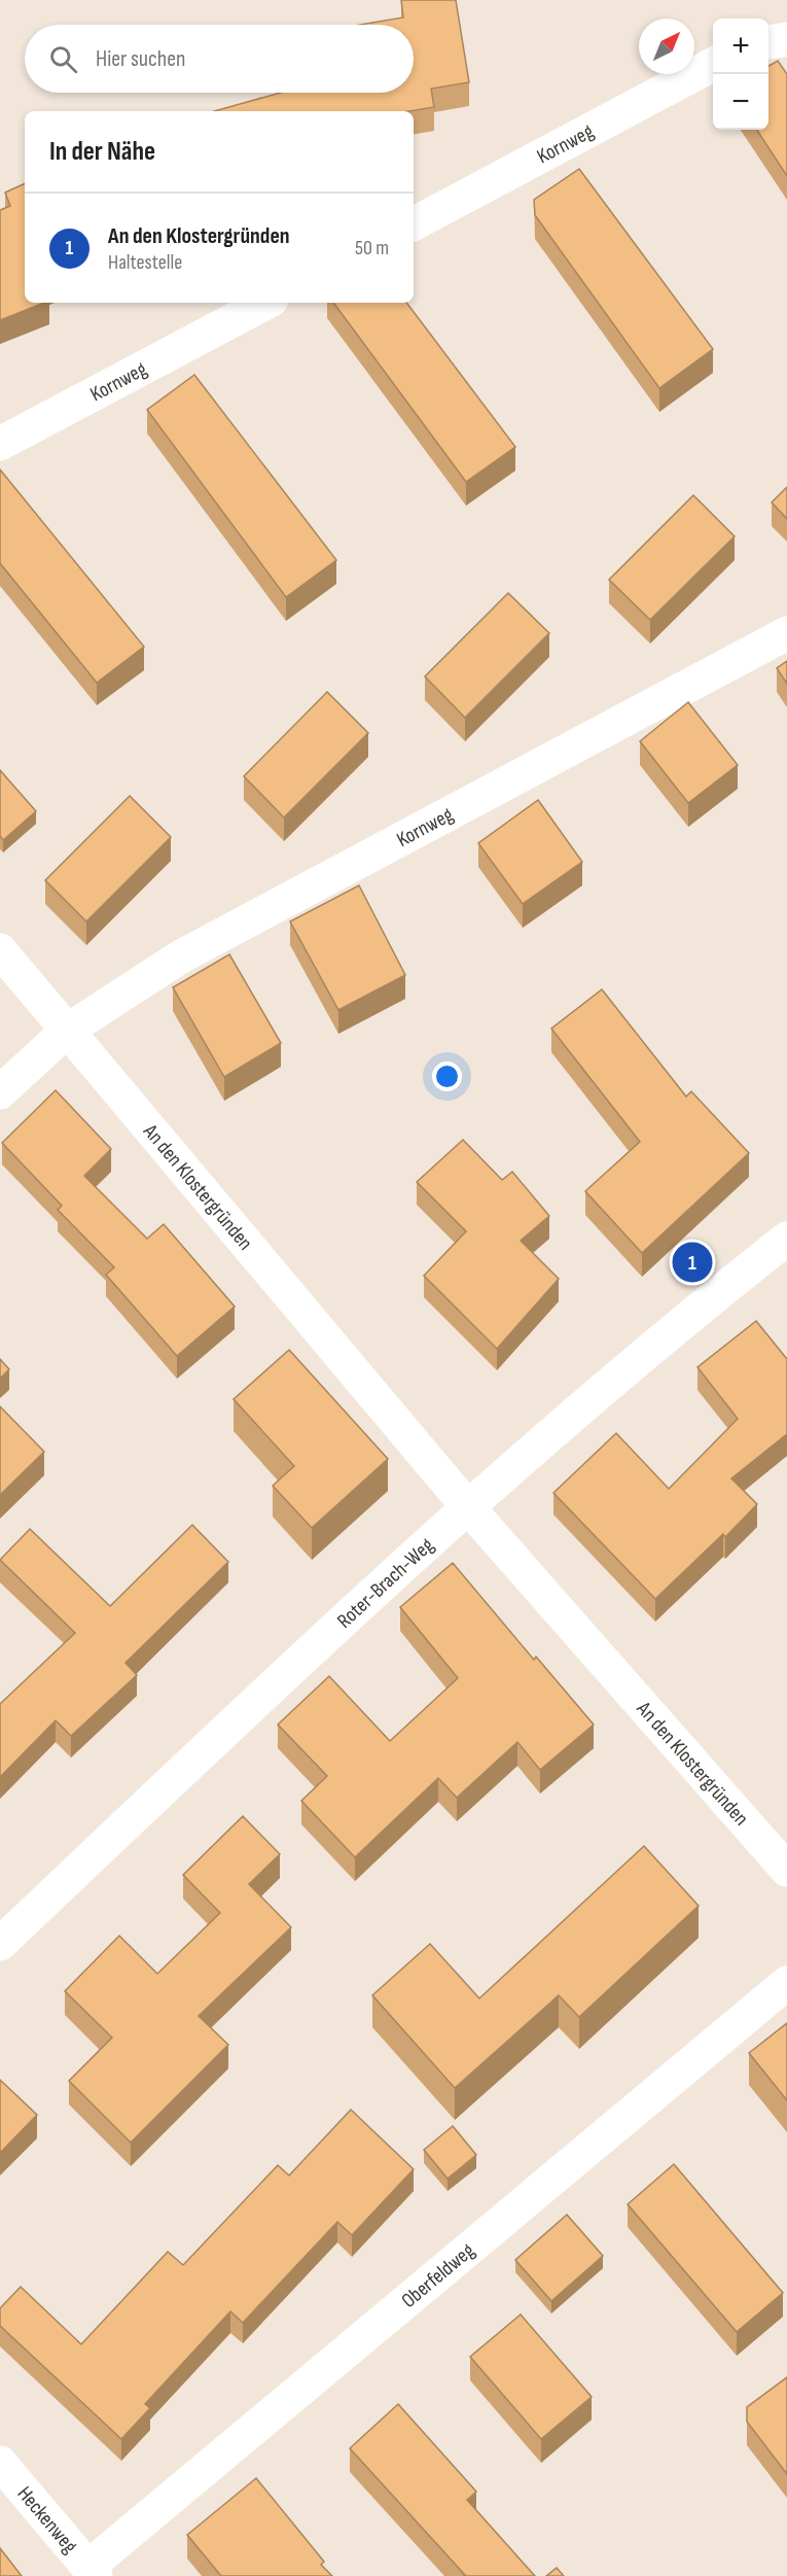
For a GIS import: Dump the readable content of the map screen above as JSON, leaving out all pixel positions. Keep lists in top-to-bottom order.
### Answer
{
  "streets": {
    "street": [
      "Kornweg",
      "An den Klostergründen",
      "Roter-Brach-Weg",
      "Oberfeldweg",
      "Heckenweg"
    ]
  },
  "crossings": [
    ["Kornweg", "An den Klostergründen"],
    ["An den Klostergründen", "Roter-Brach-Weg"],
    ["Oberfeldweg", "Heckenweg"]
  ],
  "north": "top right",
  "page": {
    "map_buttons": ["+", "−"],
    "search": "Hier suchen",
    "heading": "In der Nähe",
    "list": [
      {
        "mark": "1",
        "name": "An den Klostergründen",
        "note": "Haltestelle",
        "value": "50 m"
      }
    ],
    "pins": "1"
  }
}
